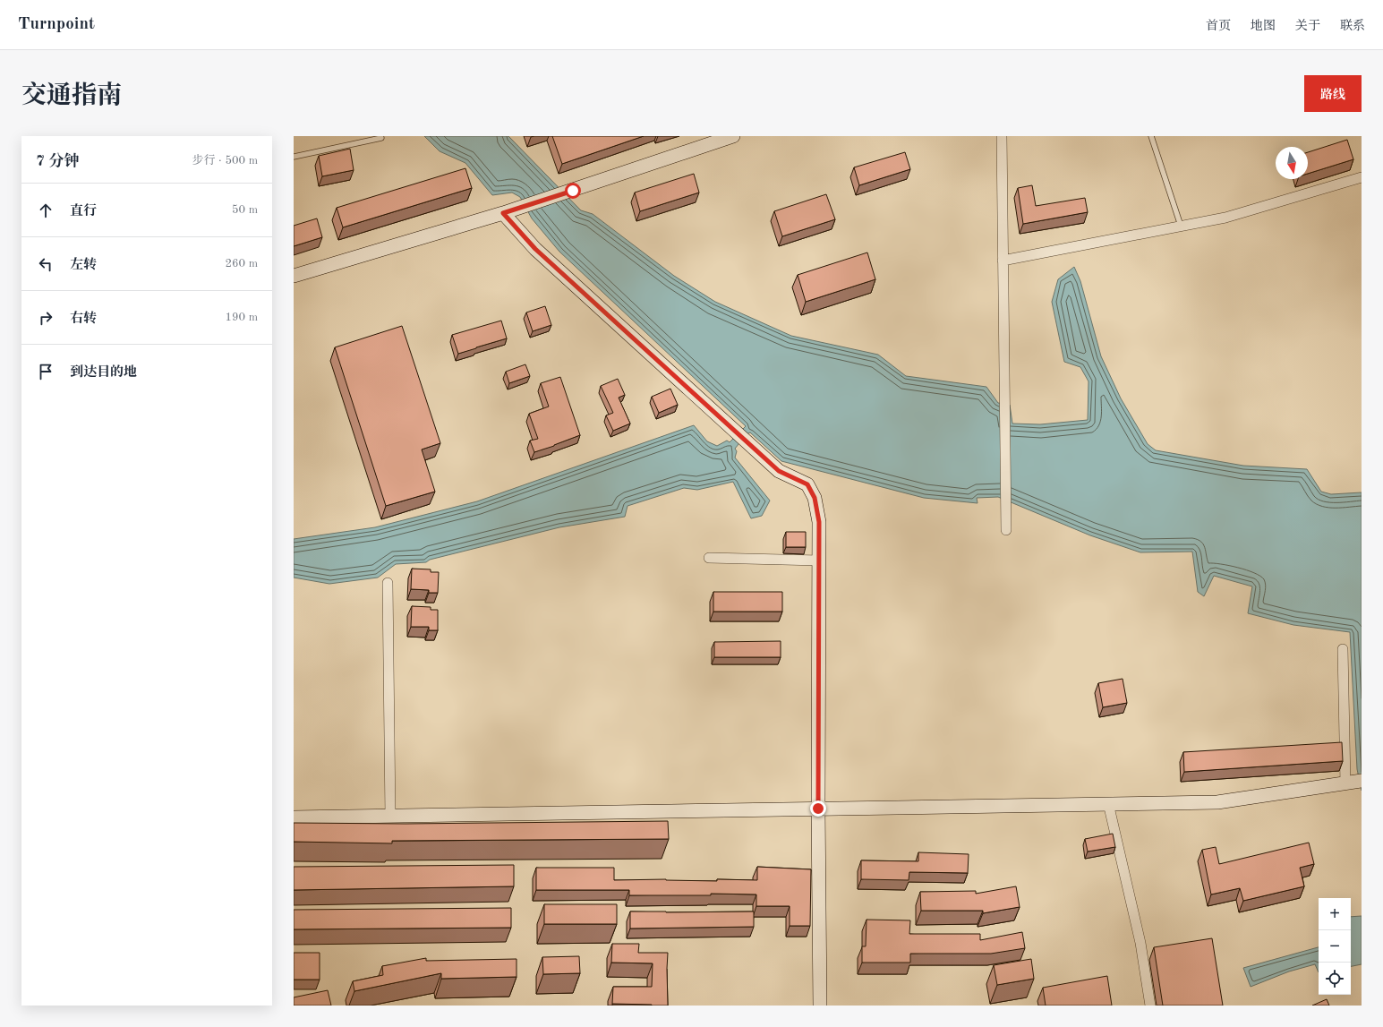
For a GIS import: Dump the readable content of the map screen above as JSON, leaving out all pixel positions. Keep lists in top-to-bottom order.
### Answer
{
  "north": "bottom",
  "page": {
    "header": "Turnpoint",
    "nav": [
      "首页",
      "地图",
      "关于",
      "联系"
    ],
    "title": "交通指南",
    "buttons": "路线",
    "heading": ["7 分钟", "步行 · 500 m"],
    "list": [
      ["直行", "50 m"],
      ["左转", "260 m"],
      ["右转", "190 m"],
      "到达目的地"
    ],
    "map_buttons": ["+", "−"]
  }
}
